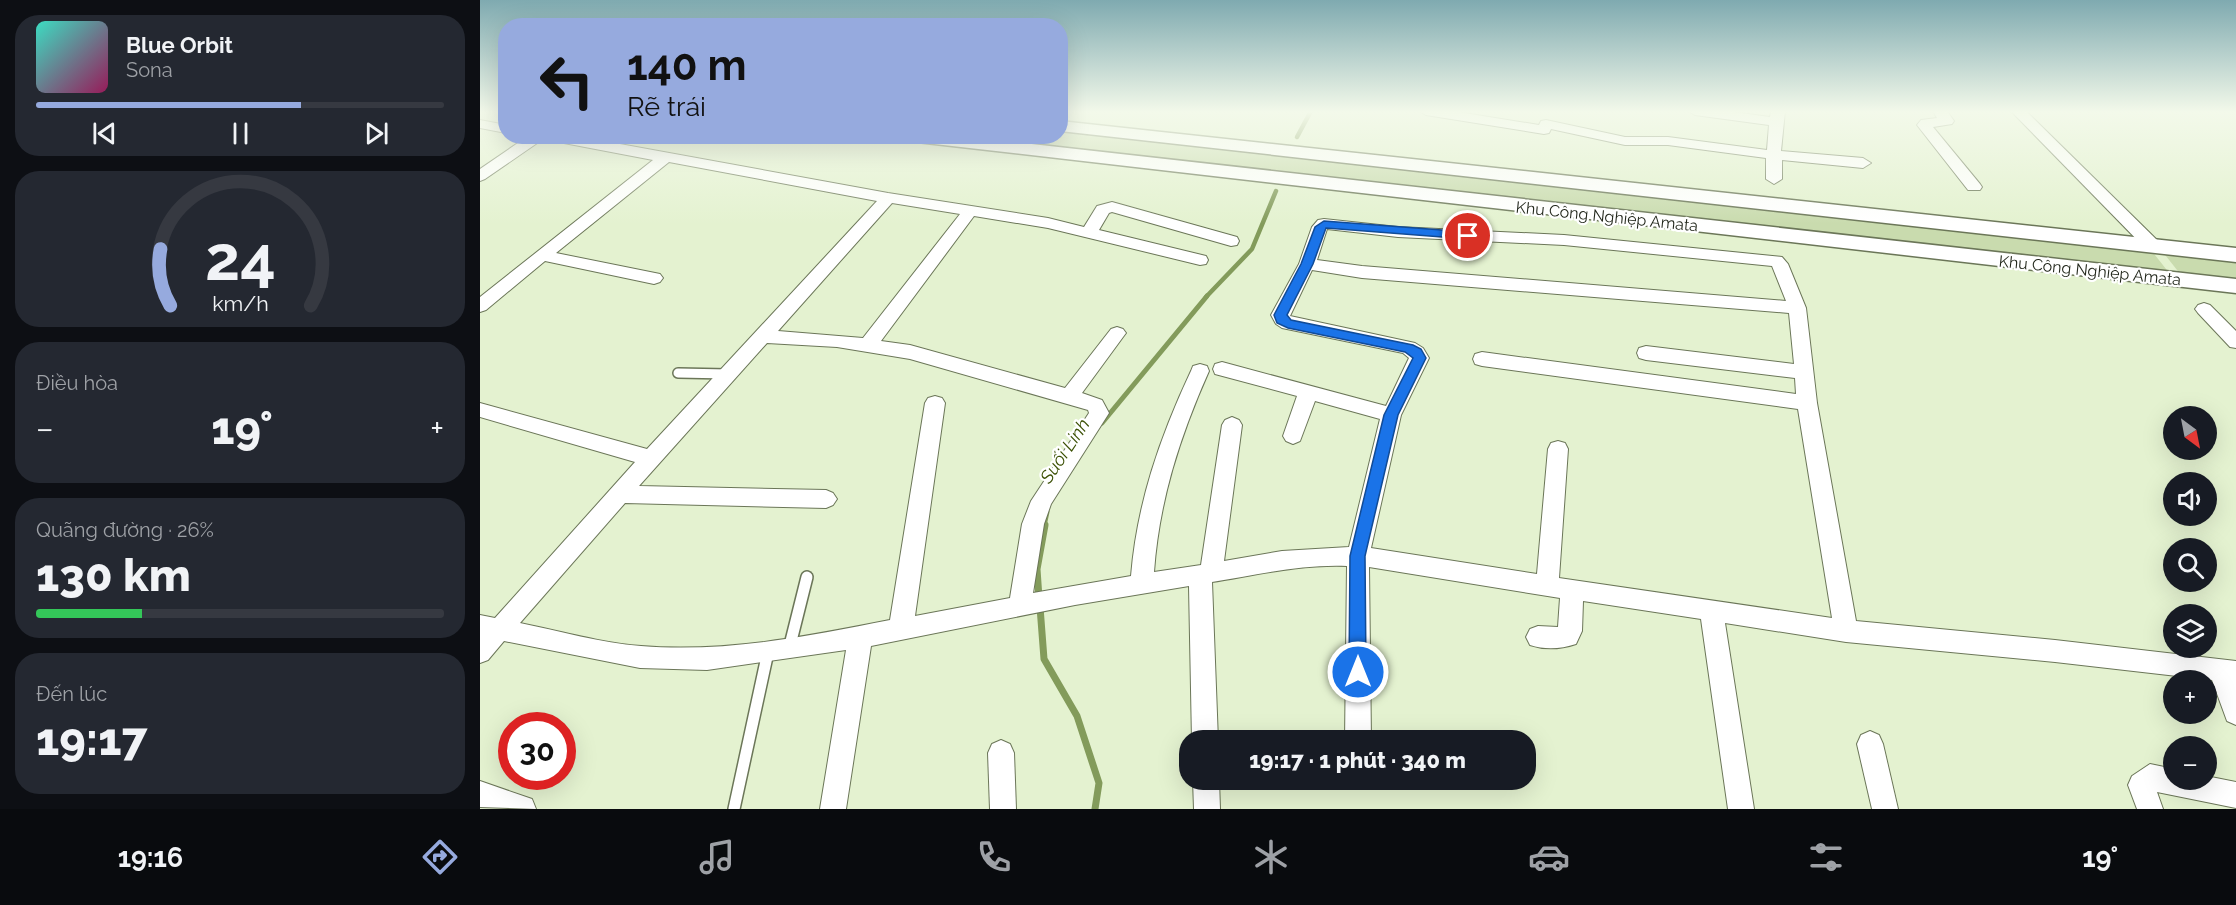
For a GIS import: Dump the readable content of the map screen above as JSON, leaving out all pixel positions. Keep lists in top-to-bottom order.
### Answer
{
  "streets": {
    "street": ["Khu Công Nghiệp Amata"]
  },
  "water": ["Suối Linh"],
  "north": "bottom right",
  "page": {
    "turn": ["140 m", "Rẽ trái"],
    "song": ["Blue Orbit", "Sona"],
    "tile": [
      "Điều hòa",
      ["Quãng đường · 26%", "130 km"],
      ["Đến lúc", "19:17"]
    ],
    "heat": ["−", "19°", "+"],
    "map_buttons": ["+", "−"],
    "limit": "30",
    "trip": "19:17 · 1 phút · 340 m",
    "tabs": ["19:16", "19°"],
    "gauge": ["24", "km/h"]
  }
}
